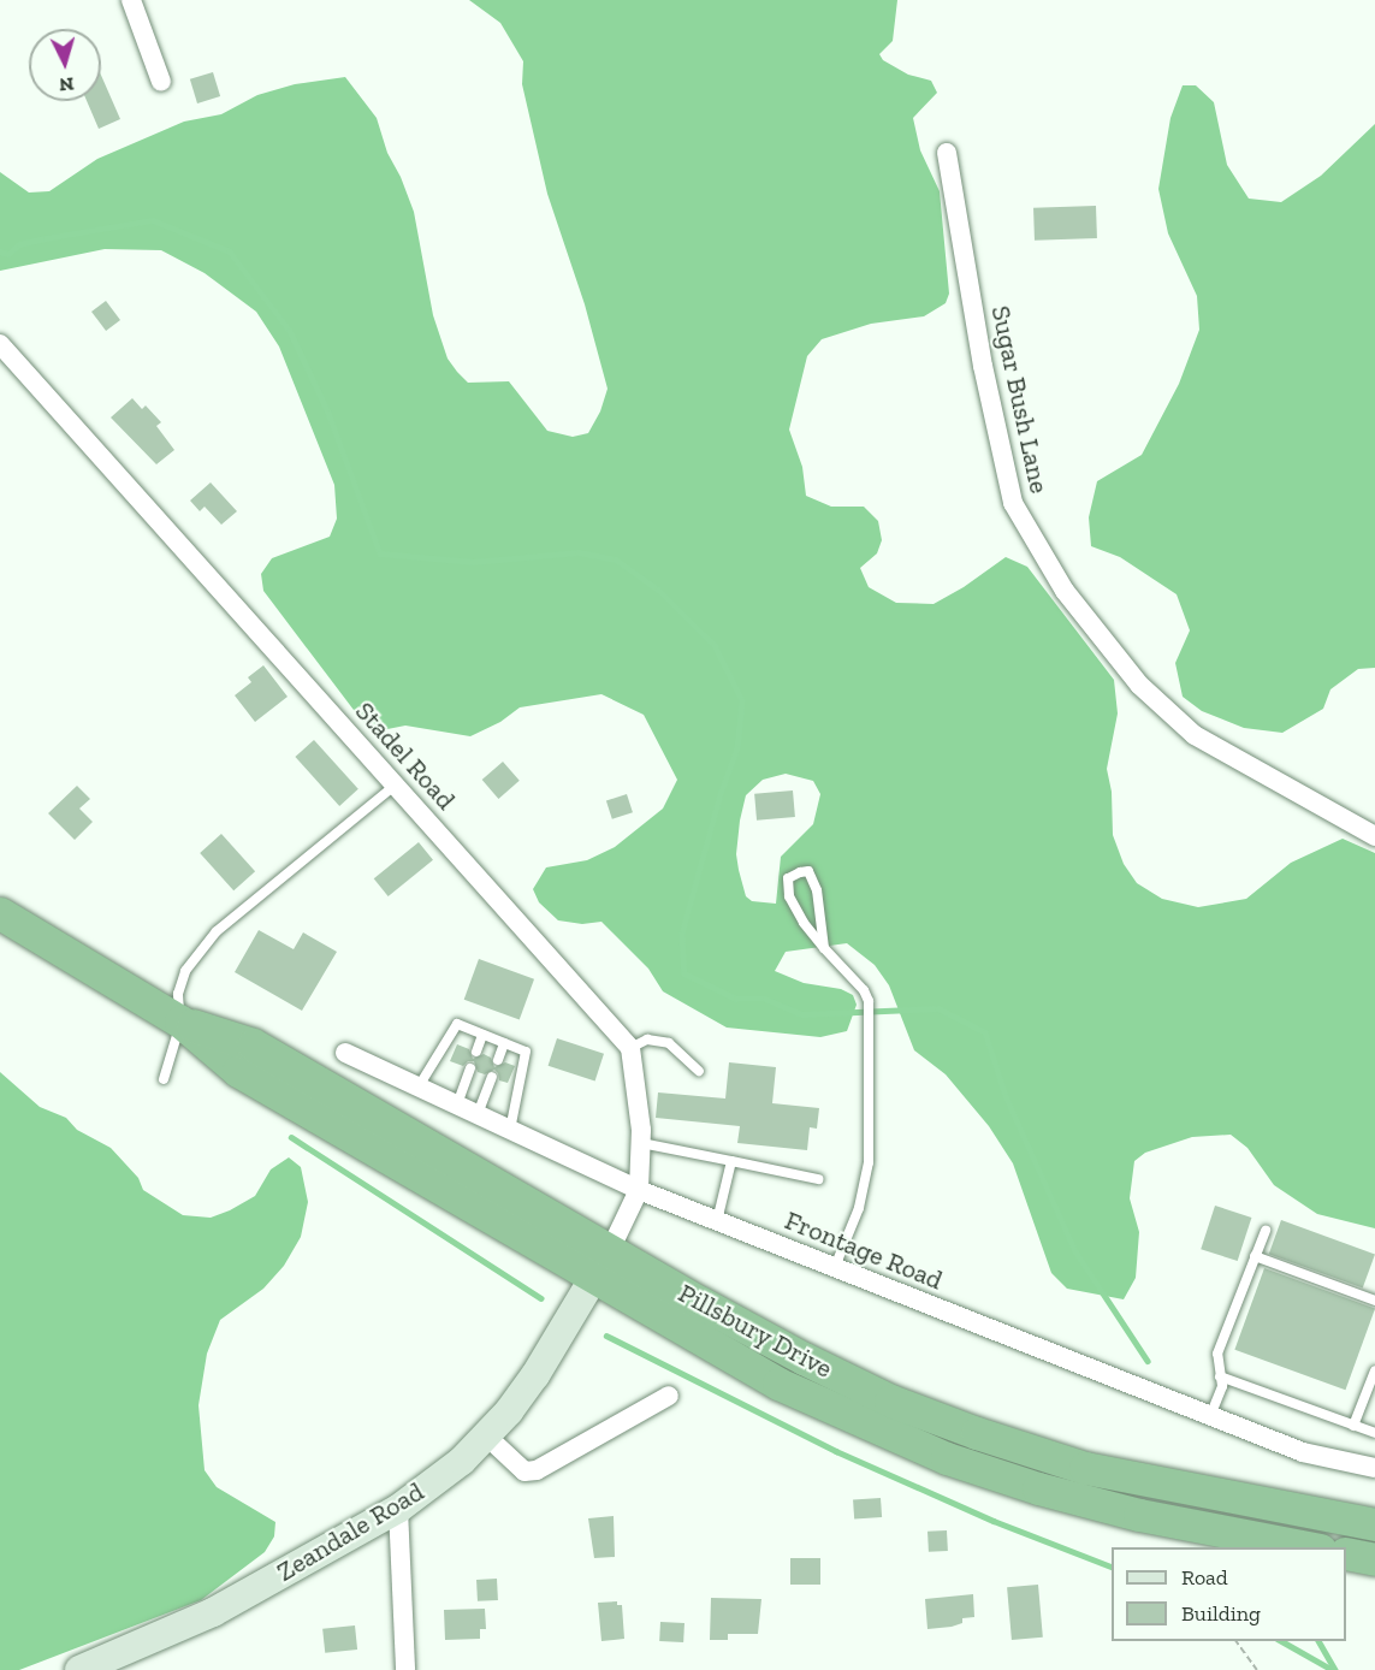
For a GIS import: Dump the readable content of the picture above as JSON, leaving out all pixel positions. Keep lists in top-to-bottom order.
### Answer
{
  "streets": {
    "highway": ["Pillsbury Drive"],
    "main road": ["Zeandale Road"],
    "street": ["Sugar Bush Lane", "Stadel Road", "Frontage Road"]
  },
  "crossings": [
    ["Pillsbury Drive", "Zeandale Road"]
  ],
  "legend": ["Road", "Building"],
  "north": "bottom"
}
